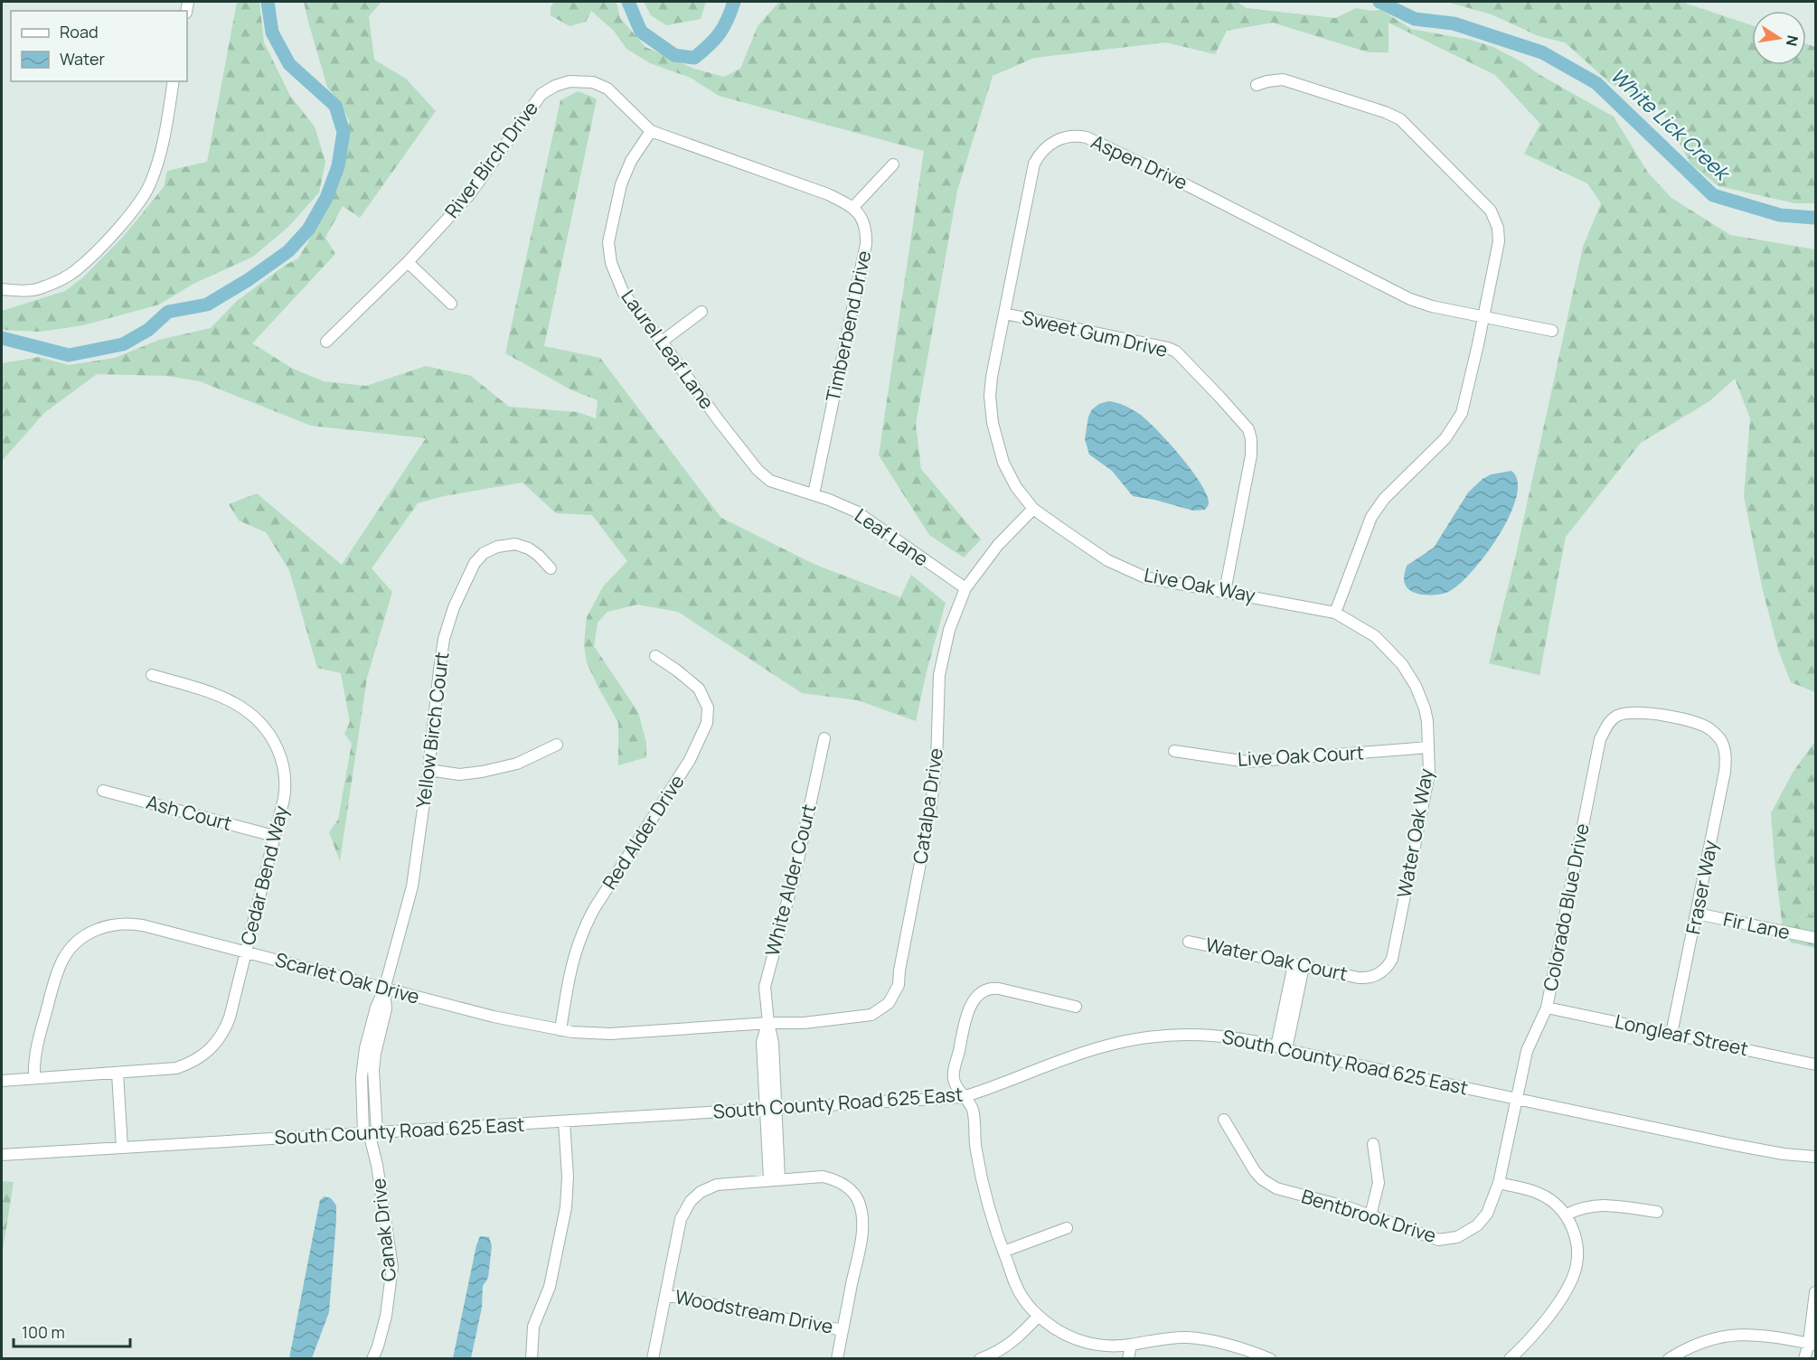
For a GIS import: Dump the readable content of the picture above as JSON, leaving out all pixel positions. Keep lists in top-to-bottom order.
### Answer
{
  "streets": {
    "street": [
      "River Birch Drive",
      "Aspen Drive",
      "Timberbend Drive",
      "Sweet Gum Drive",
      "Laurel Leaf Lane",
      "Leaf Lane",
      "Live Oak Way",
      "Yellow Birch Court",
      "Live Oak Court",
      "Catalpa Drive",
      "Ash Court",
      "Red Alder Drive",
      "Water Oak Way",
      "Cedar Bend Way",
      "White Alder Court",
      "Fraser Way",
      "Colorado Blue Drive",
      "Fir Lane",
      "Water Oak Court",
      "Scarlet Oak Drive",
      "Longleaf Street",
      "South County Road 625 East",
      "Bentbrook Drive",
      "Canak Drive",
      "Woodstream Drive"
    ]
  },
  "crossings": [
    ["River Birch Drive", "Laurel Leaf Lane"],
    ["Aspen Drive", "Sweet Gum Drive"],
    ["Aspen Drive", "Live Oak Way"],
    ["Aspen Drive", "Catalpa Drive"],
    ["Timberbend Drive", "Laurel Leaf Lane"],
    ["Timberbend Drive", "Leaf Lane"],
    ["Sweet Gum Drive", "Live Oak Way"],
    ["Laurel Leaf Lane", "Leaf Lane"],
    ["Leaf Lane", "Catalpa Drive"],
    ["Live Oak Way", "Catalpa Drive"],
    ["Live Oak Way", "Water Oak Way"],
    ["Yellow Birch Court", "Scarlet Oak Drive"],
    ["Yellow Birch Court", "South County Road 625 East"],
    ["Yellow Birch Court", "Canak Drive"],
    ["Live Oak Court", "Water Oak Way"],
    ["Catalpa Drive", "White Alder Court"],
    ["Catalpa Drive", "Scarlet Oak Drive"],
    ["Ash Court", "Cedar Bend Way"],
    ["Red Alder Drive", "Scarlet Oak Drive"],
    ["Water Oak Way", "Water Oak Court"],
    ["Cedar Bend Way", "Scarlet Oak Drive"],
    ["White Alder Court", "Scarlet Oak Drive"],
    ["White Alder Court", "South County Road 625 East"],
    ["Fraser Way", "Colorado Blue Drive"],
    ["Fraser Way", "Fir Lane"],
    ["Fraser Way", "Longleaf Street"],
    ["Colorado Blue Drive", "Longleaf Street"],
    ["Colorado Blue Drive", "South County Road 625 East"],
    ["Colorado Blue Drive", "Bentbrook Drive"],
    ["South County Road 625 East", "Bentbrook Drive"],
    ["South County Road 625 East", "Canak Drive"]
  ],
  "water": ["White Lick Creek"],
  "legend": ["Road", "Water"],
  "scale_bar": "100 m",
  "north": "right"
}
